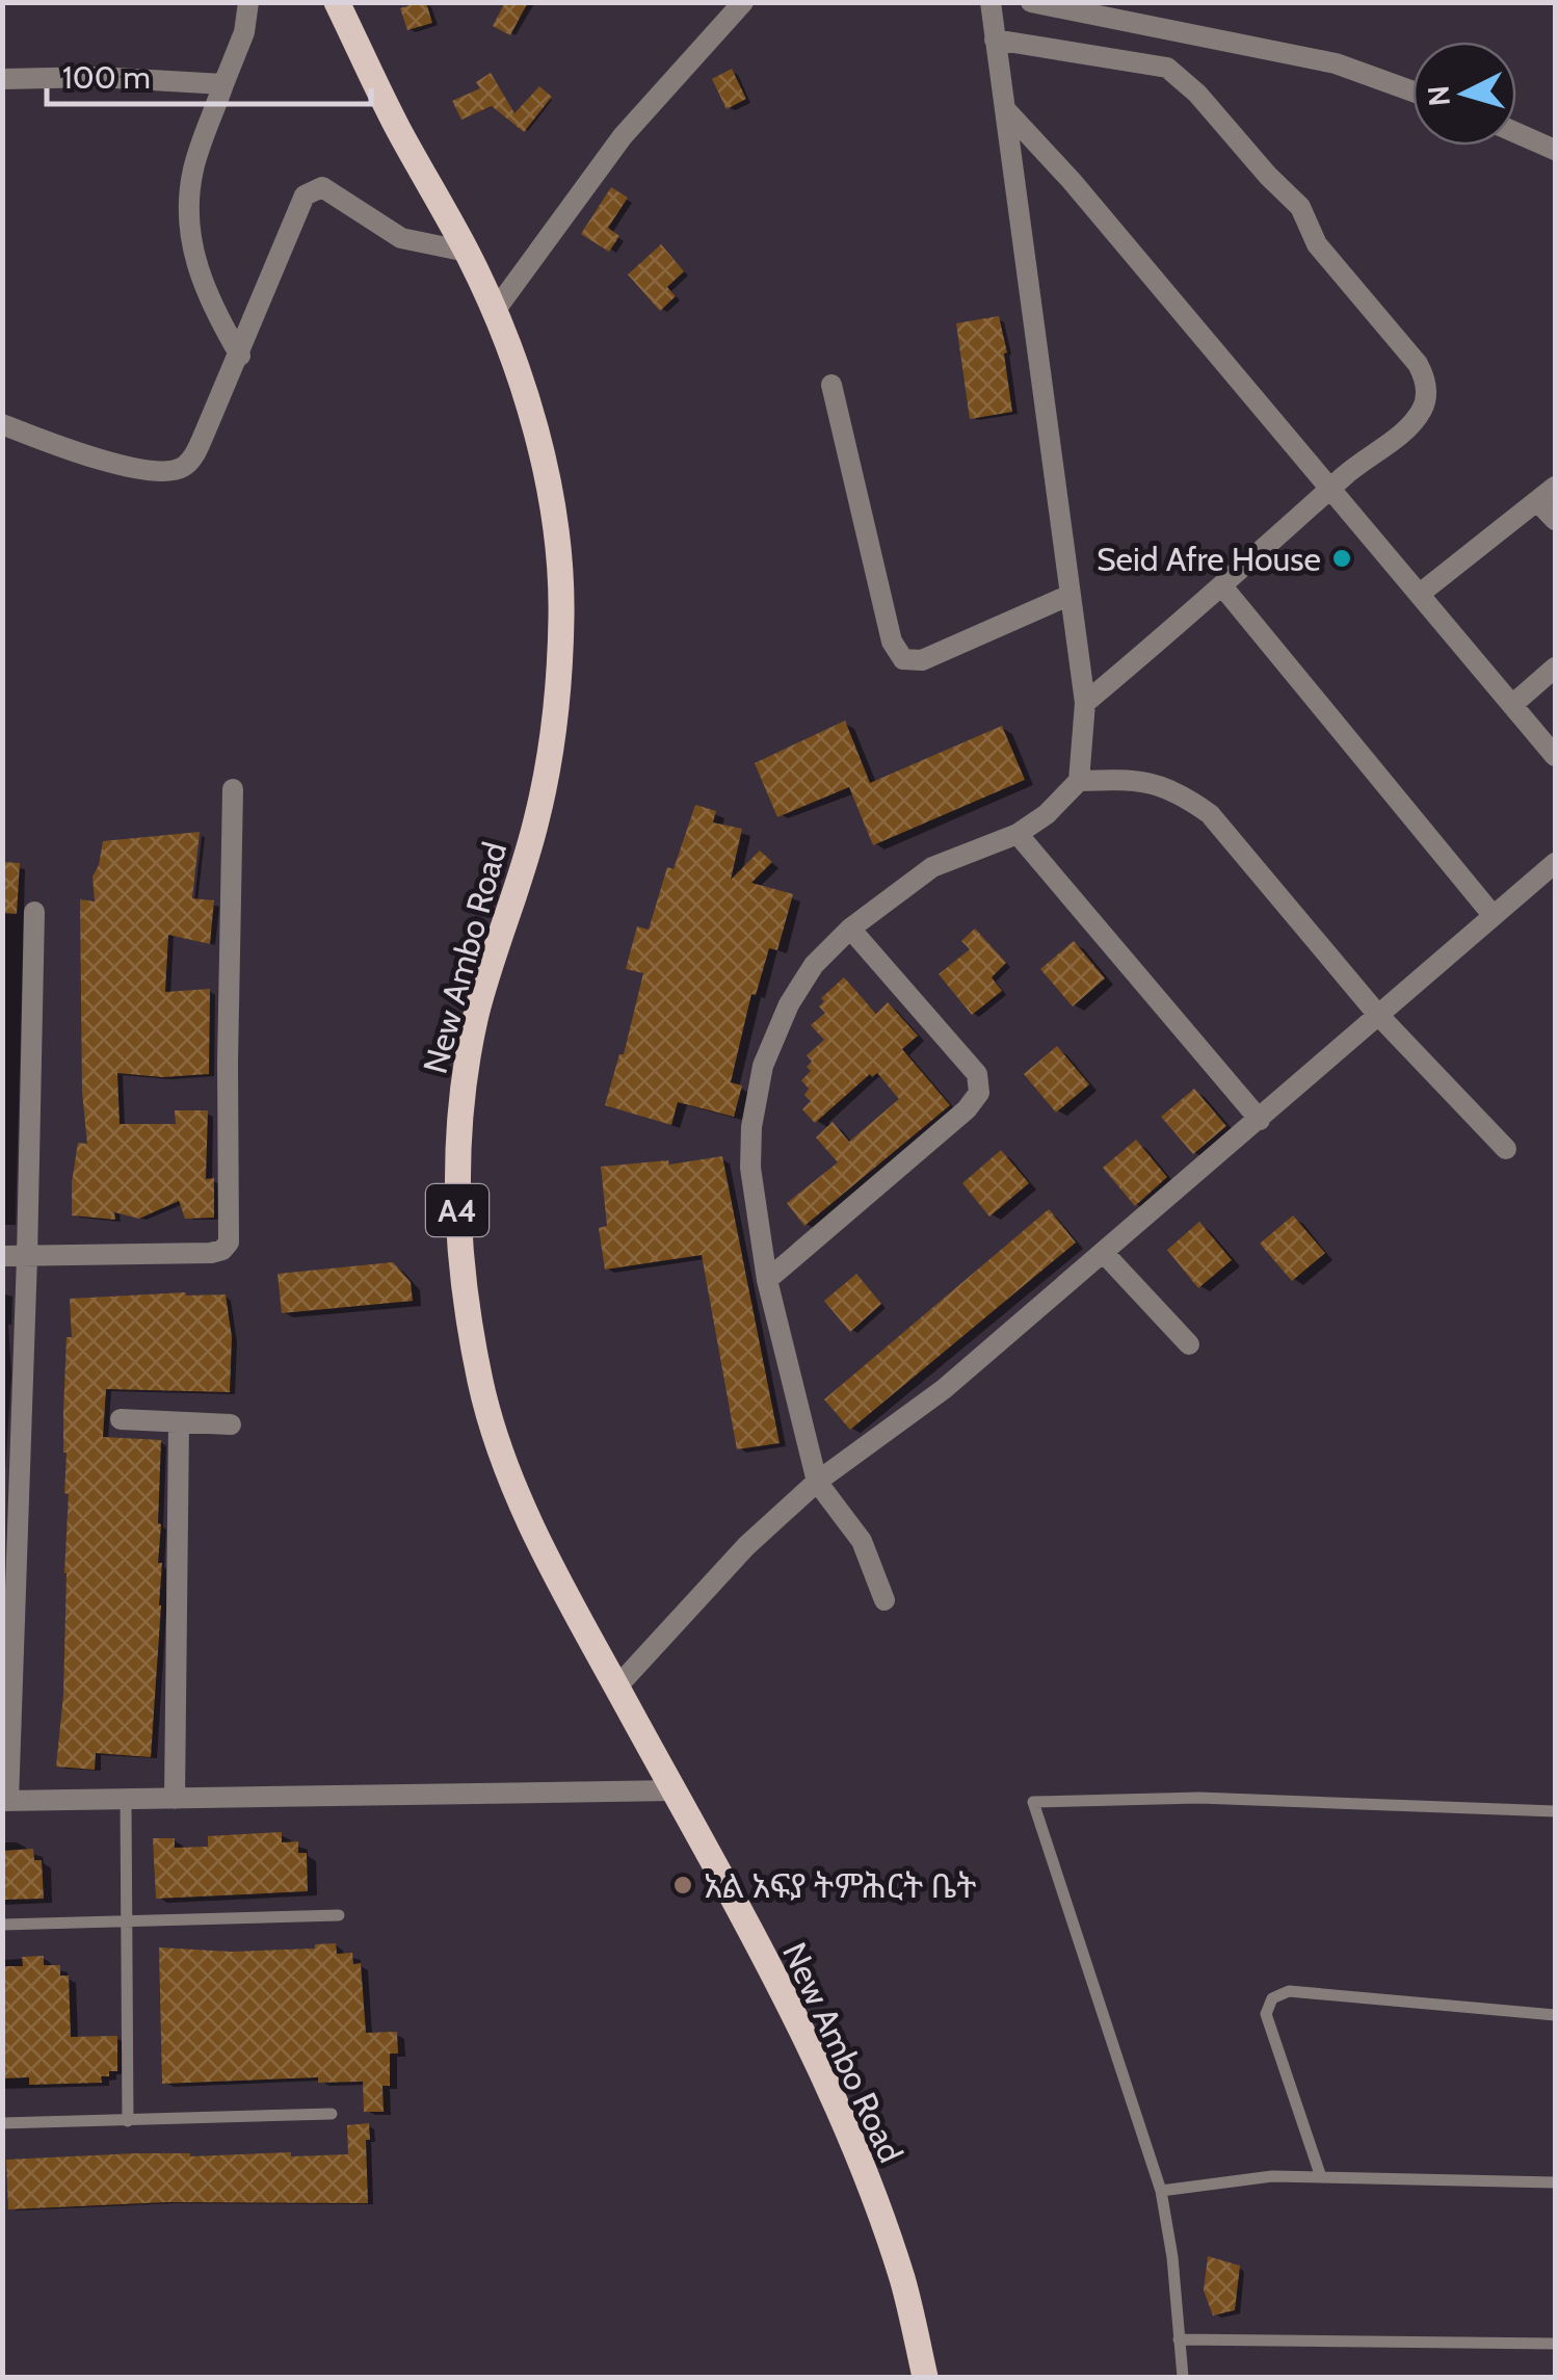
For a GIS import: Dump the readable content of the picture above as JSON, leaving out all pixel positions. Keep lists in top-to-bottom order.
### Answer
{
  "streets": {
    "main road": ["New Ambo Road", "A4"]
  },
  "places": ["Seid Afre House", "አል አፍያ ትምሕርት ቤት"],
  "scale_bar": "100 m",
  "north": "left"
}
